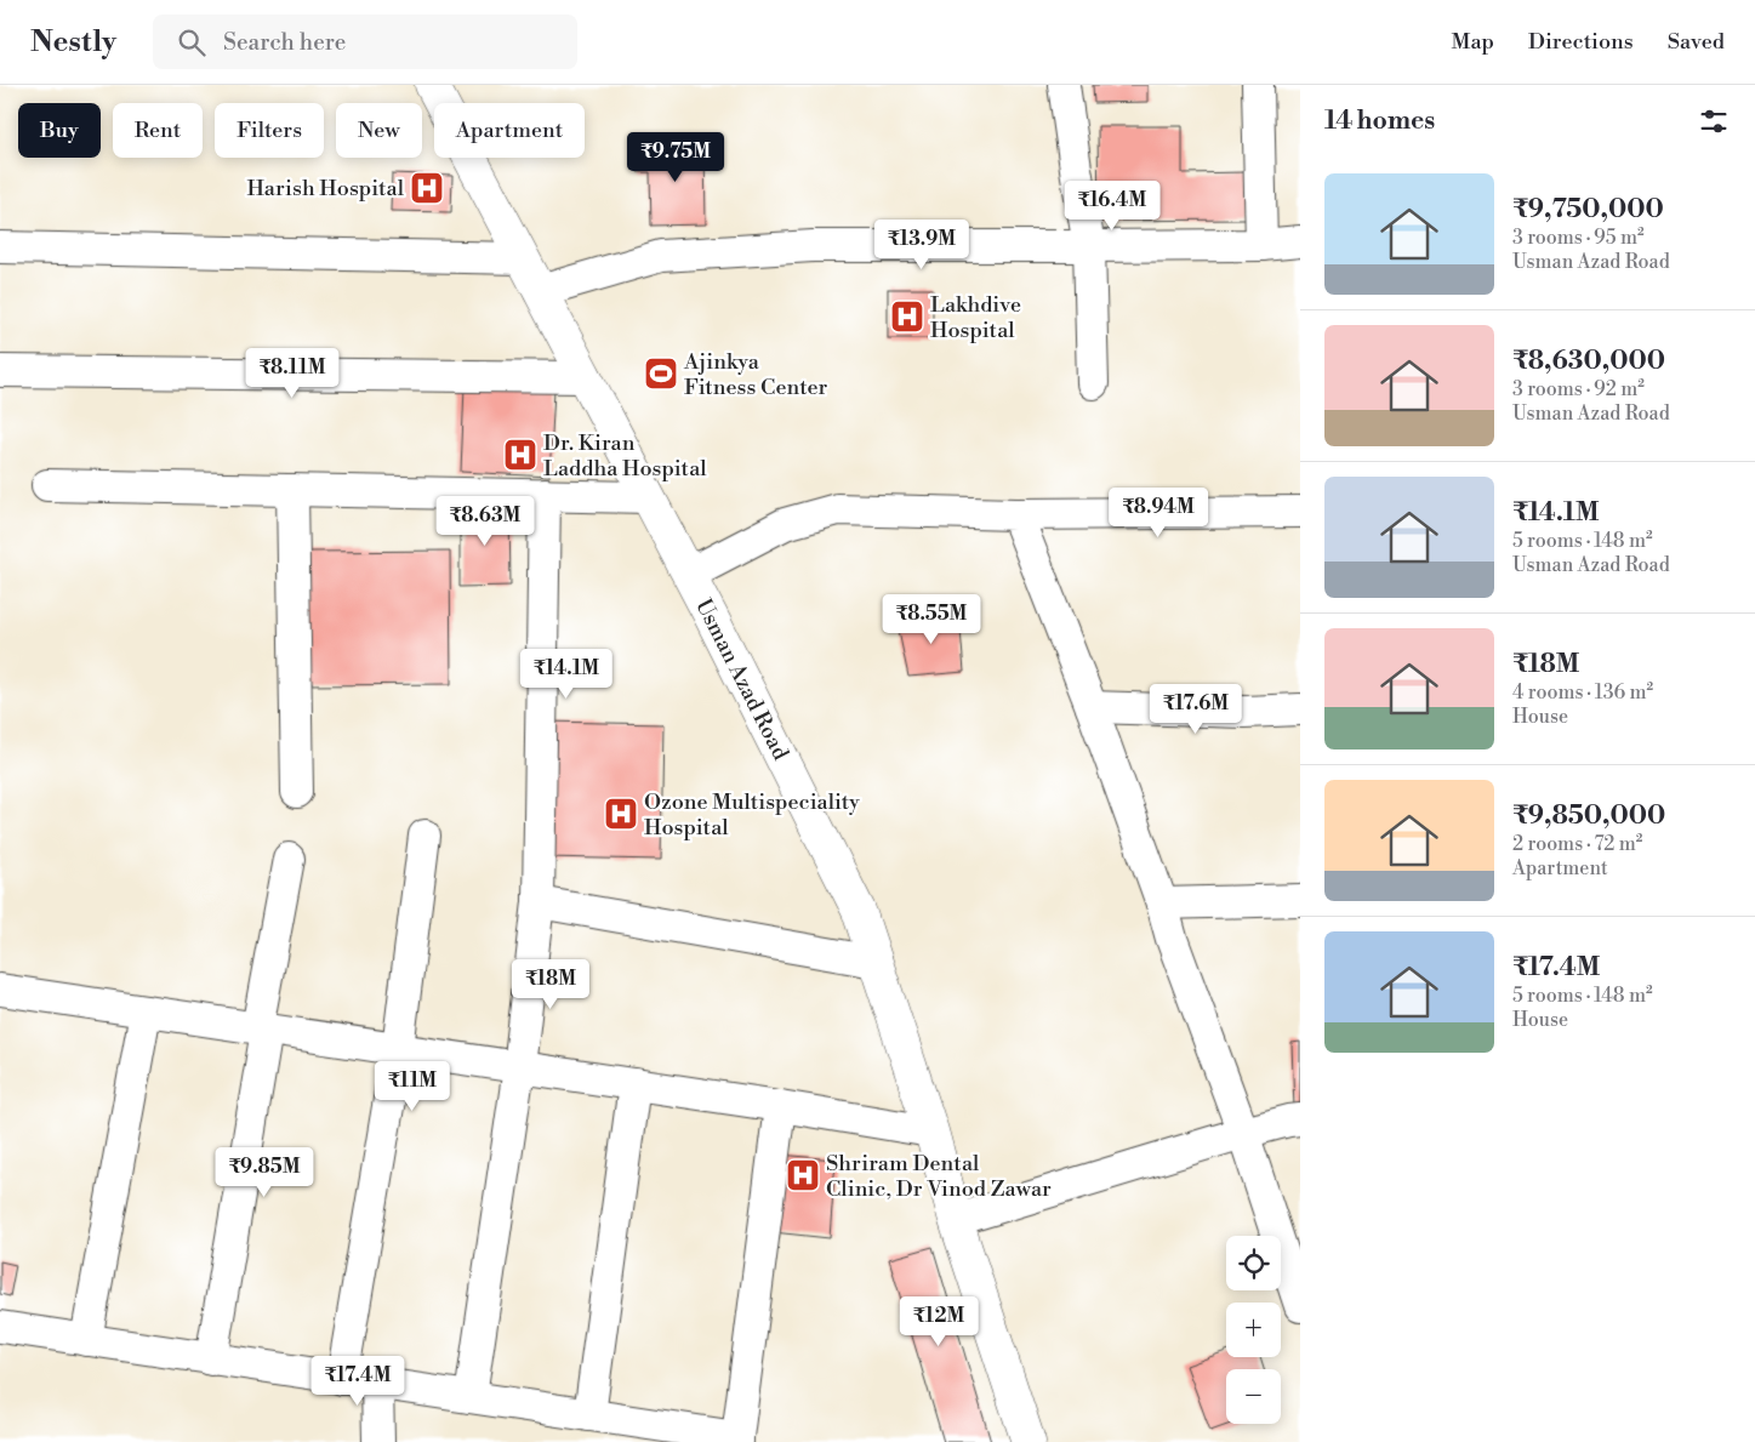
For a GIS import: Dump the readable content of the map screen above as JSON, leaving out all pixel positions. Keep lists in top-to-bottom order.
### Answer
{
  "streets": {
    "main road": ["Usman Azad Road"]
  },
  "places": {
    "hospital": [
      "Harish Hospital",
      "Lakhdive Hospital",
      "Dr. Kiran Laddha Hospital",
      "Ozone Multispeciality Hospital",
      "Shriram Dental Clinic, Dr Vinod Zawar"
    ],
    "sports": ["Ajinkya Fitness Center"]
  },
  "page": {
    "header": "Nestly",
    "search": "Search here",
    "nav": ["Map", "Directions", "Saved"],
    "heading": "14 homes",
    "chip": [
      "Buy",
      "Rent",
      "Filters",
      "New",
      "Apartment"
    ],
    "price": [
      "₹9.75M",
      "₹16.4M",
      "₹13.9M",
      "₹8.11M",
      "₹8.94M",
      "₹8.63M",
      "₹8.55M",
      "₹14.1M",
      "₹17.6M",
      "₹18M",
      "₹11M",
      "₹9.85M",
      "₹12M",
      "₹17.4M"
    ],
    "list": [
      {
        "name": "₹9,750,000",
        "note": "3 rooms · 95 m² · Usman Azad Road"
      },
      {
        "name": "₹8,630,000",
        "note": "3 rooms · 92 m² · Usman Azad Road"
      },
      {
        "name": "₹14.1M",
        "note": "5 rooms · 148 m² · Usman Azad Road"
      },
      {
        "name": "₹18M",
        "note": "4 rooms · 136 m² · House"
      },
      {
        "name": "₹9,850,000",
        "note": "2 rooms · 72 m² · Apartment"
      },
      {
        "name": "₹17.4M",
        "note": "5 rooms · 148 m² · House"
      }
    ],
    "map_buttons": ["+", "−"]
  }
}
